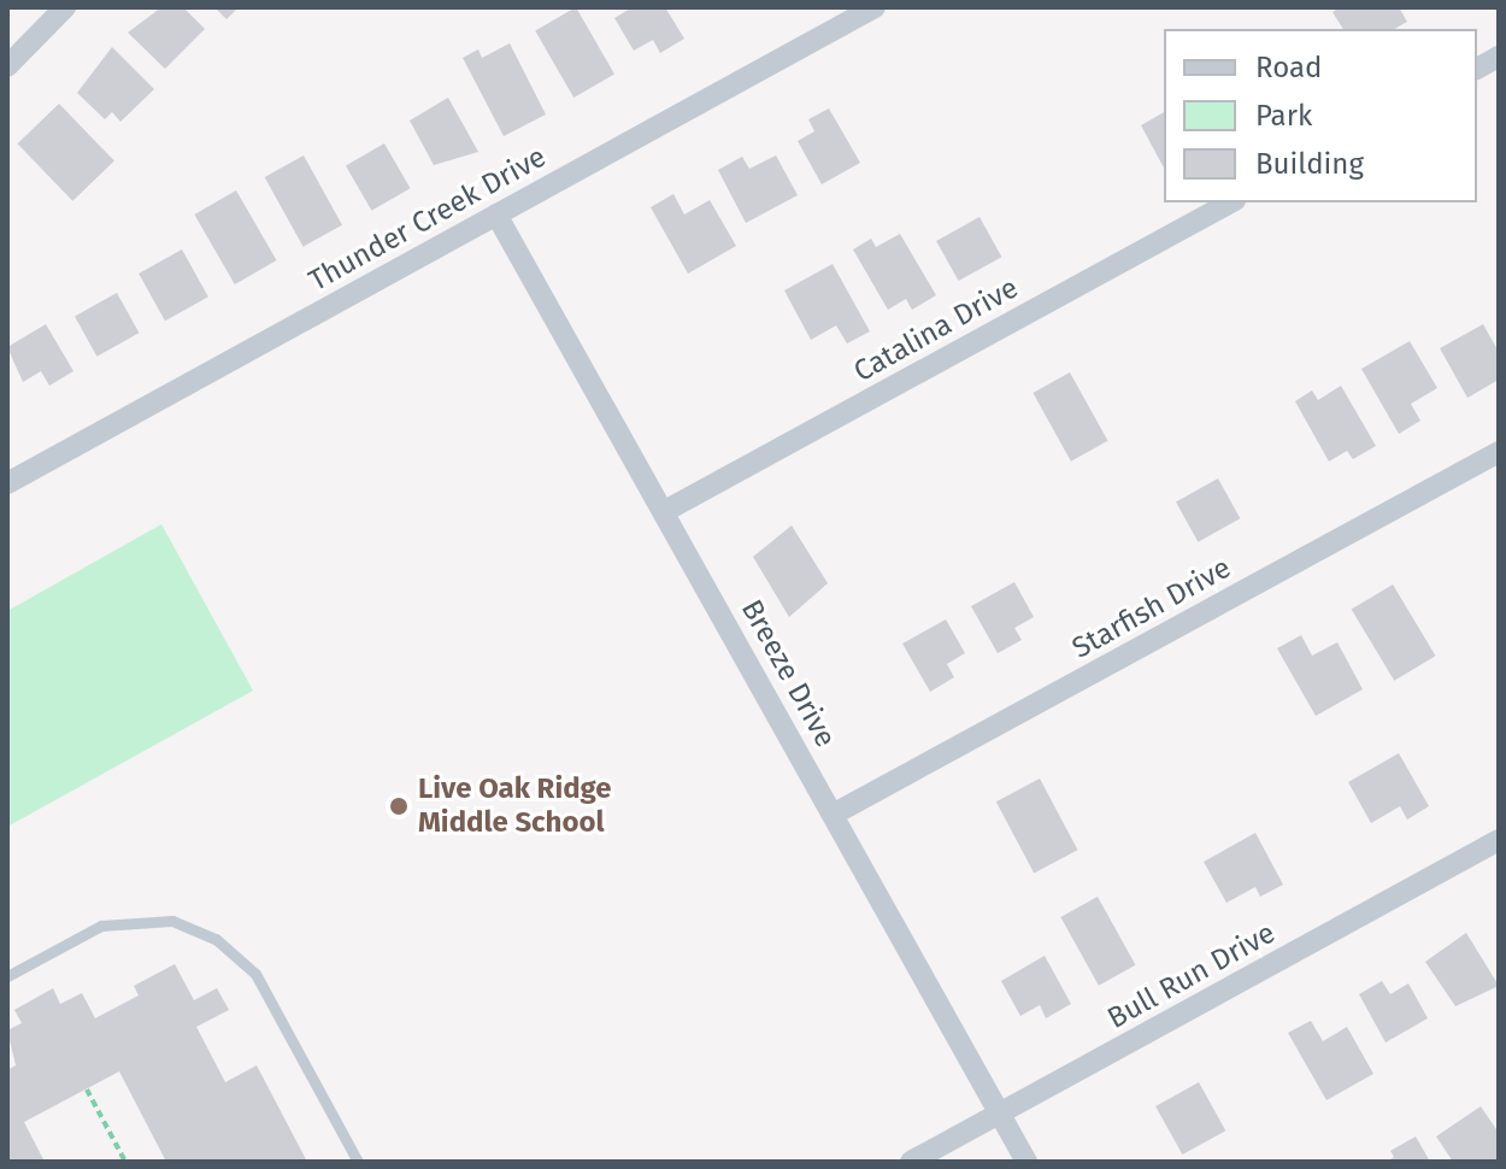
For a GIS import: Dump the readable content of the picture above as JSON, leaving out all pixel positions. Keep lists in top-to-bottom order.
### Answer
{
  "streets": {
    "street": [
      "Thunder Creek Drive",
      "Catalina Drive",
      "Starfish Drive",
      "Breeze Drive",
      "Bull Run Drive"
    ]
  },
  "crossings": [
    ["Thunder Creek Drive", "Breeze Drive"],
    ["Catalina Drive", "Breeze Drive"],
    ["Starfish Drive", "Breeze Drive"],
    ["Breeze Drive", "Bull Run Drive"]
  ],
  "places": ["Live Oak Ridge Middle School"],
  "legend": ["Road", "Park", "Building"]
}
